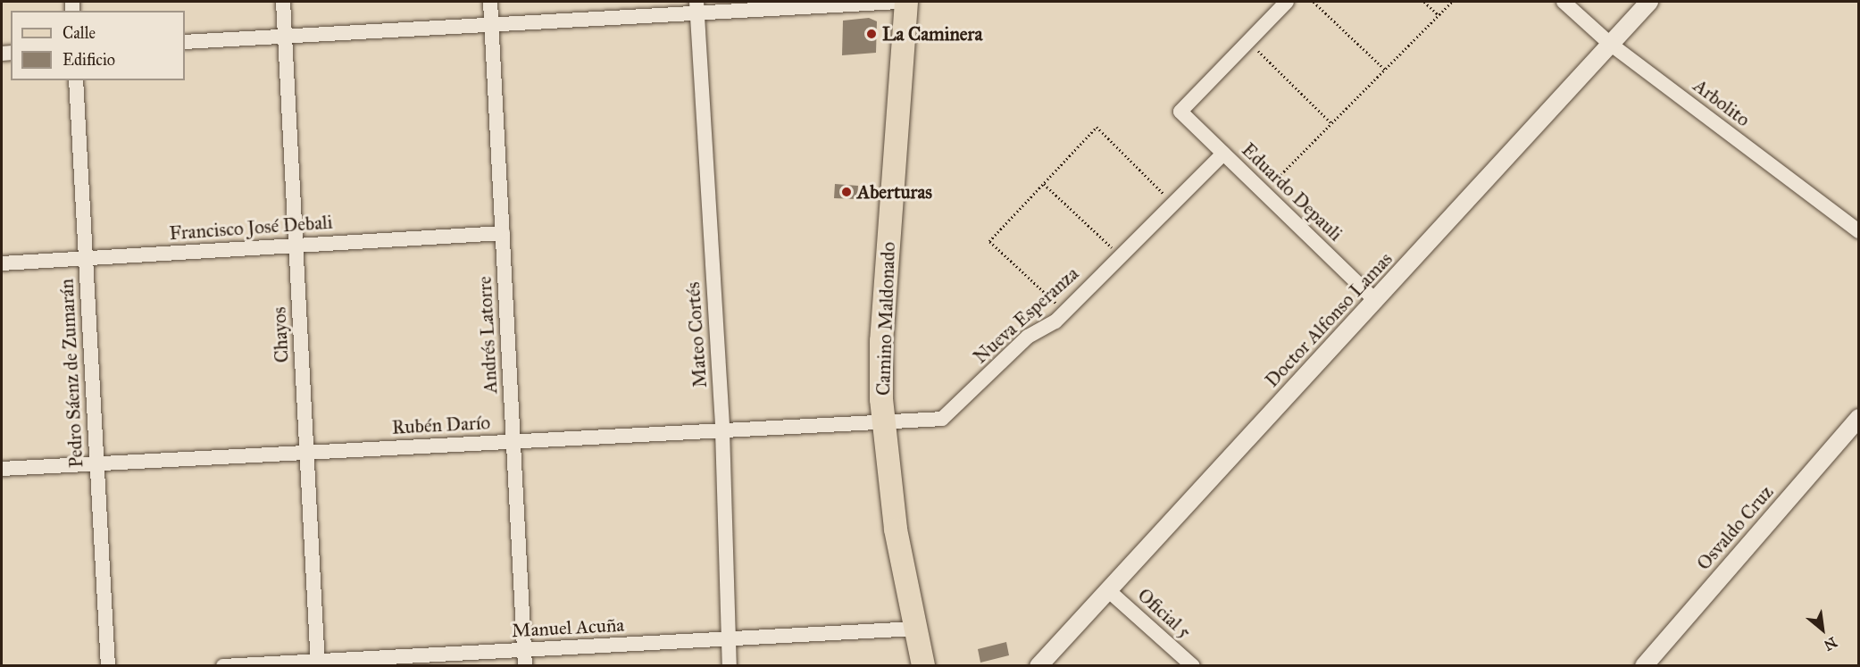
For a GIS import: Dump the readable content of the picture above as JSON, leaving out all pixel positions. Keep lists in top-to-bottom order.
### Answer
{
  "streets": {
    "main road": ["Camino Maldonado"],
    "street": [
      "Arbolito",
      "Eduardo Depauli",
      "Francisco José Debali",
      "Nueva Esperanza",
      "Doctor Alfonso Lamas",
      "Chayos",
      "Andrés Latorre",
      "Mateo Cortés",
      "Pedro Sáenz de Zumarán",
      "Rubén Darío",
      "Osvaldo Cruz",
      "Oficial 5",
      "Manuel Acuña"
    ]
  },
  "crossings": [
    ["Arbolito", "Doctor Alfonso Lamas"],
    ["Eduardo Depauli", "Nueva Esperanza"],
    ["Eduardo Depauli", "Doctor Alfonso Lamas"],
    ["Francisco José Debali", "Chayos"],
    ["Francisco José Debali", "Andrés Latorre"],
    ["Francisco José Debali", "Pedro Sáenz de Zumarán"],
    ["Nueva Esperanza", "Camino Maldonado"],
    ["Nueva Esperanza", "Rubén Darío"],
    ["Camino Maldonado", "Rubén Darío"],
    ["Camino Maldonado", "Manuel Acuña"],
    ["Doctor Alfonso Lamas", "Oficial 5"],
    ["Chayos", "Rubén Darío"],
    ["Chayos", "Manuel Acuña"],
    ["Andrés Latorre", "Rubén Darío"],
    ["Andrés Latorre", "Manuel Acuña"],
    ["Mateo Cortés", "Rubén Darío"],
    ["Mateo Cortés", "Manuel Acuña"],
    ["Pedro Sáenz de Zumarán", "Rubén Darío"]
  ],
  "places": ["La Caminera", "Aberturas"],
  "legend": ["Calle", "Edificio"],
  "north": "bottom right"
}
